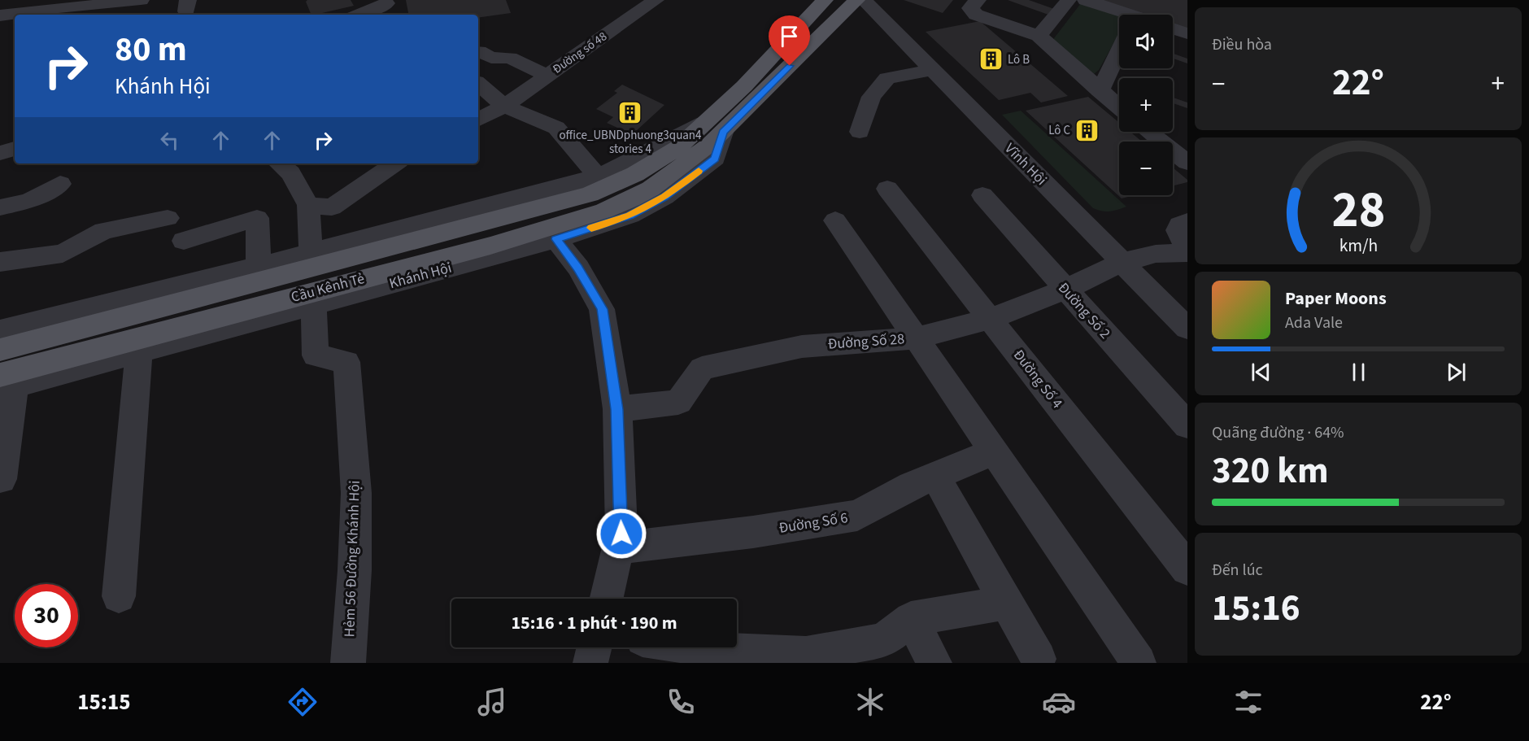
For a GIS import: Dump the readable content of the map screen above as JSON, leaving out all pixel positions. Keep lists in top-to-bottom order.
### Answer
{
  "streets": {
    "main road": ["Khánh Hội", "Cầu Kênh Tẻ"],
    "street": [
      "Đường số 48",
      "Vĩnh Hội",
      "Đường Số 2",
      "Đường Số 28",
      "Đường Số 4",
      "Đường Số 6",
      "Hẻm 56 Đường Khánh Hội"
    ]
  },
  "crossings": [
    ["Vĩnh Hội", "Đường Số 28"],
    ["Khánh Hội", "Cầu Kênh Tẻ"],
    ["Khánh Hội", "Hẻm 56 Đường Khánh Hội"],
    ["Đường Số 2", "Đường Số 28"],
    ["Đường Số 28", "Đường Số 4"]
  ],
  "places": {
    "building": ["Lô B", "office_UBNDphuong3quan4 stories 4", "Lô C"]
  },
  "page": {
    "tile": [
      "Điều hòa",
      ["Quãng đường · 64%", "320 km"],
      ["Đến lúc", "15:16"]
    ],
    "map_buttons": ["+", "−"],
    "turn": ["80 m", "Khánh Hội"],
    "heat": ["−", "22°", "+"],
    "song": ["Paper Moons", "Ada Vale"],
    "limit": "30",
    "trip": "15:16 · 1 phút · 190 m",
    "tabs": ["15:15", "22°"],
    "gauge": ["28", "km/h"]
  }
}
